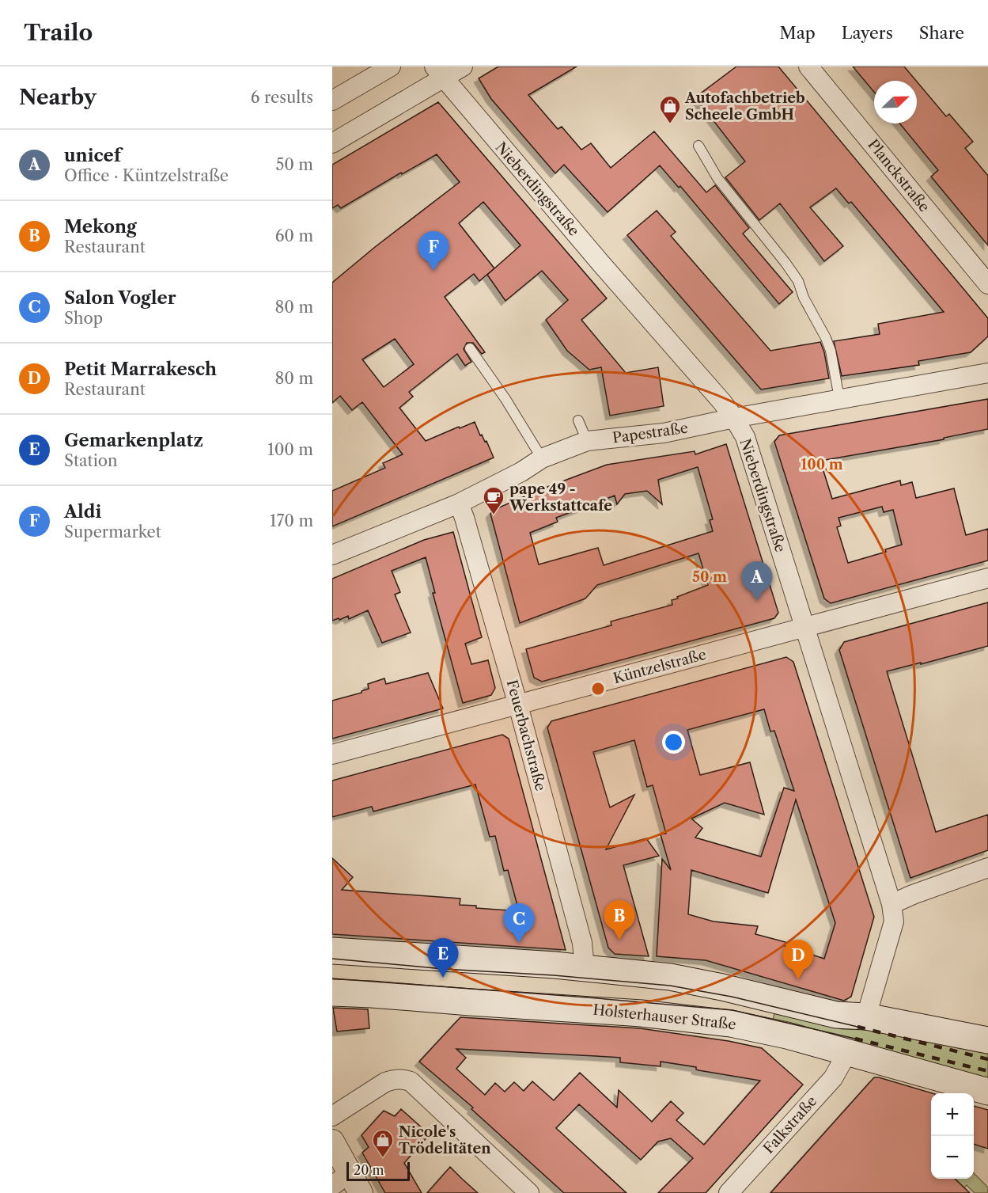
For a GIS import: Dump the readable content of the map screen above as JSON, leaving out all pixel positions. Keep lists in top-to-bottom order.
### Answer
{
  "streets": {
    "main road": ["Holsterhauser Straße"],
    "street": [
      "Planckstraße",
      "Nieberdingstraße",
      "Papestraße",
      "Küntzelstraße",
      "Feuerbachstraße",
      "Falkstraße"
    ]
  },
  "crossings": [
    ["Nieberdingstraße", "Papestraße"],
    ["Nieberdingstraße", "Küntzelstraße"],
    ["Papestraße", "Feuerbachstraße"],
    ["Küntzelstraße", "Feuerbachstraße"],
    ["Holsterhauser Straße", "Falkstraße"]
  ],
  "places": {
    "shop": ["Autofachbetrieb Scheele GmbH", "Nicole's Trödelitäten"],
    "cafe": ["pape 49 - Werkstattcafe"]
  },
  "scale_bar": "20 m",
  "north": "top right",
  "page": {
    "header": "Trailo",
    "nav": ["Map", "Layers", "Share"],
    "heading": ["Nearby", "6 results"],
    "list": [
      {
        "mark": "A",
        "name": "unicef",
        "note": "Office · Küntzelstraße",
        "value": "50 m"
      },
      {
        "mark": "B",
        "name": "Mekong",
        "note": "Restaurant",
        "value": "60 m"
      },
      {
        "mark": "C",
        "name": "Salon Vogler",
        "note": "Shop",
        "value": "80 m"
      },
      {
        "mark": "D",
        "name": "Petit Marrakesch",
        "note": "Restaurant",
        "value": "80 m"
      },
      {
        "mark": "E",
        "name": "Gemarkenplatz",
        "note": "Station",
        "value": "100 m"
      },
      {
        "mark": "F",
        "name": "Aldi",
        "note": "Supermarket",
        "value": "170 m"
      }
    ],
    "pins": [
      "F",
      "A",
      "B",
      "C",
      "E",
      "D"
    ],
    "map_buttons": ["+", "−"],
    "scale": "20 m"
  },
  "rings": ["100 m", "50 m"]
}
